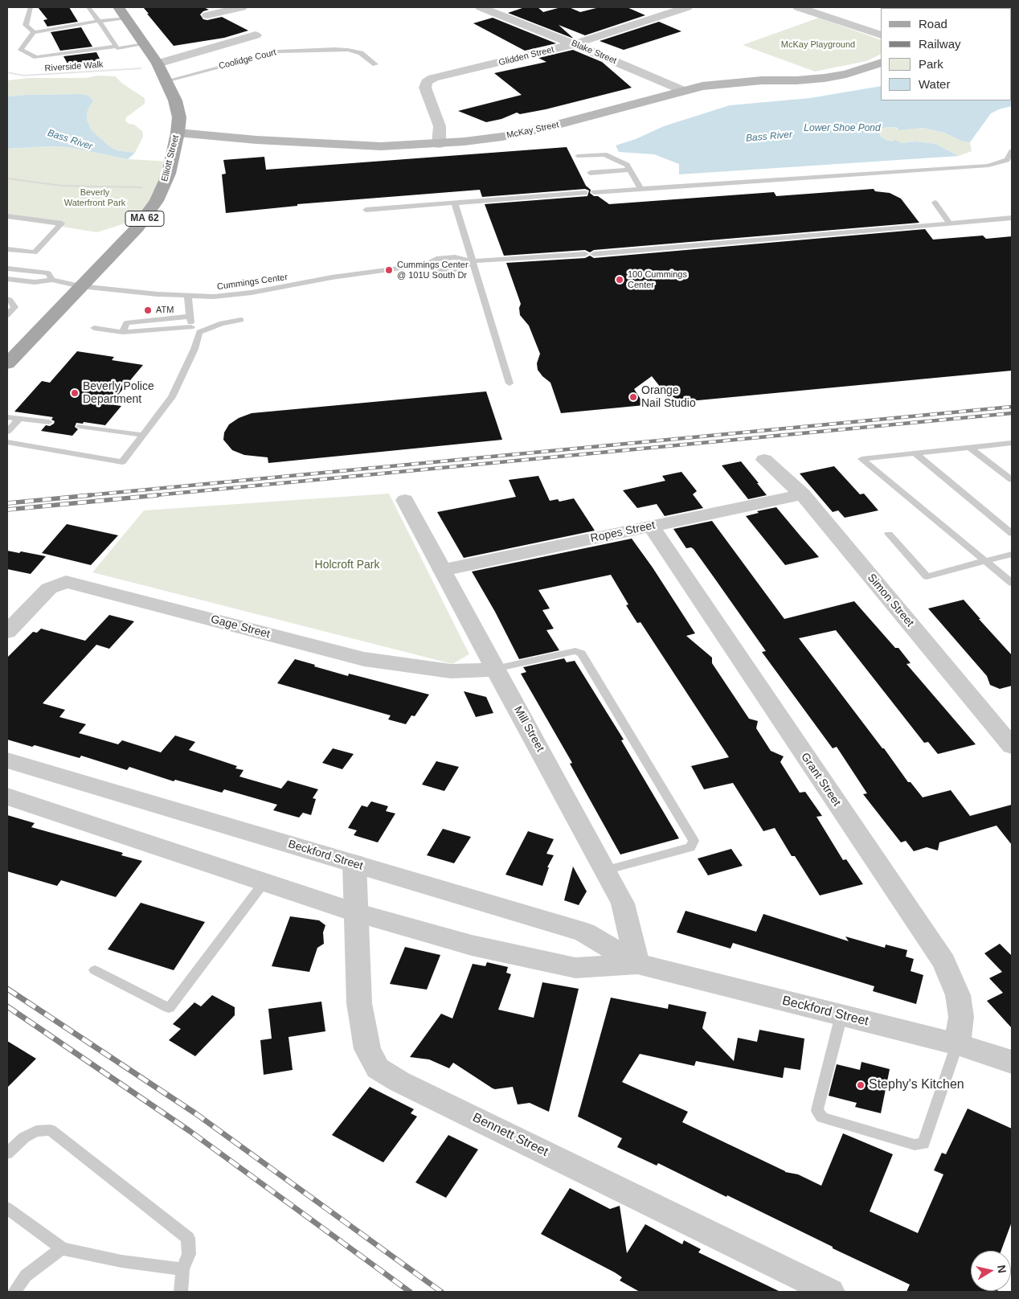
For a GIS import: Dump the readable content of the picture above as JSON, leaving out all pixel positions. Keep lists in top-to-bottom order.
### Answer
{
  "streets": {
    "main road": ["McKay Street", "Elliott Street", "MA 62"],
    "street": [
      "Blake Street",
      "Glidden Street",
      "Coolidge Court",
      "Ropes Street",
      "Simon Street",
      "Gage Street",
      "Mill Street",
      "Grant Street",
      "Beckford Street",
      "Bennett Street"
    ],
    "lane": ["Cummings Center"],
    "path": ["Riverside Walk"]
  },
  "crossings": [
    ["Blake Street", "Glidden Street"],
    ["Blake Street", "McKay Street"],
    ["Glidden Street", "McKay Street"],
    ["Coolidge Court", "Elliott Street"],
    ["McKay Street", "Elliott Street"],
    ["Elliott Street", "Cummings Center"],
    ["Ropes Street", "Simon Street"],
    ["Ropes Street", "Mill Street"],
    ["Ropes Street", "Grant Street"],
    ["Gage Street", "Mill Street"],
    ["Mill Street", "Beckford Street"],
    ["Grant Street", "Beckford Street"],
    ["Beckford Street", "Bennett Street"]
  ],
  "water": ["Lower Shoe Pond", "Bass River"],
  "parks": ["McKay Playground", "Beverly Waterfront Park", "Holcroft Park"],
  "places": [
    "Cummings Center @ 101U South Dr",
    "100 Cummings Center",
    "ATM",
    "Beverly Police Department",
    "Orange Nail Studio",
    "Stephy's Kitchen"
  ],
  "legend": [
    "Road",
    "Railway",
    "Park",
    "Water"
  ],
  "north": "right"
}
